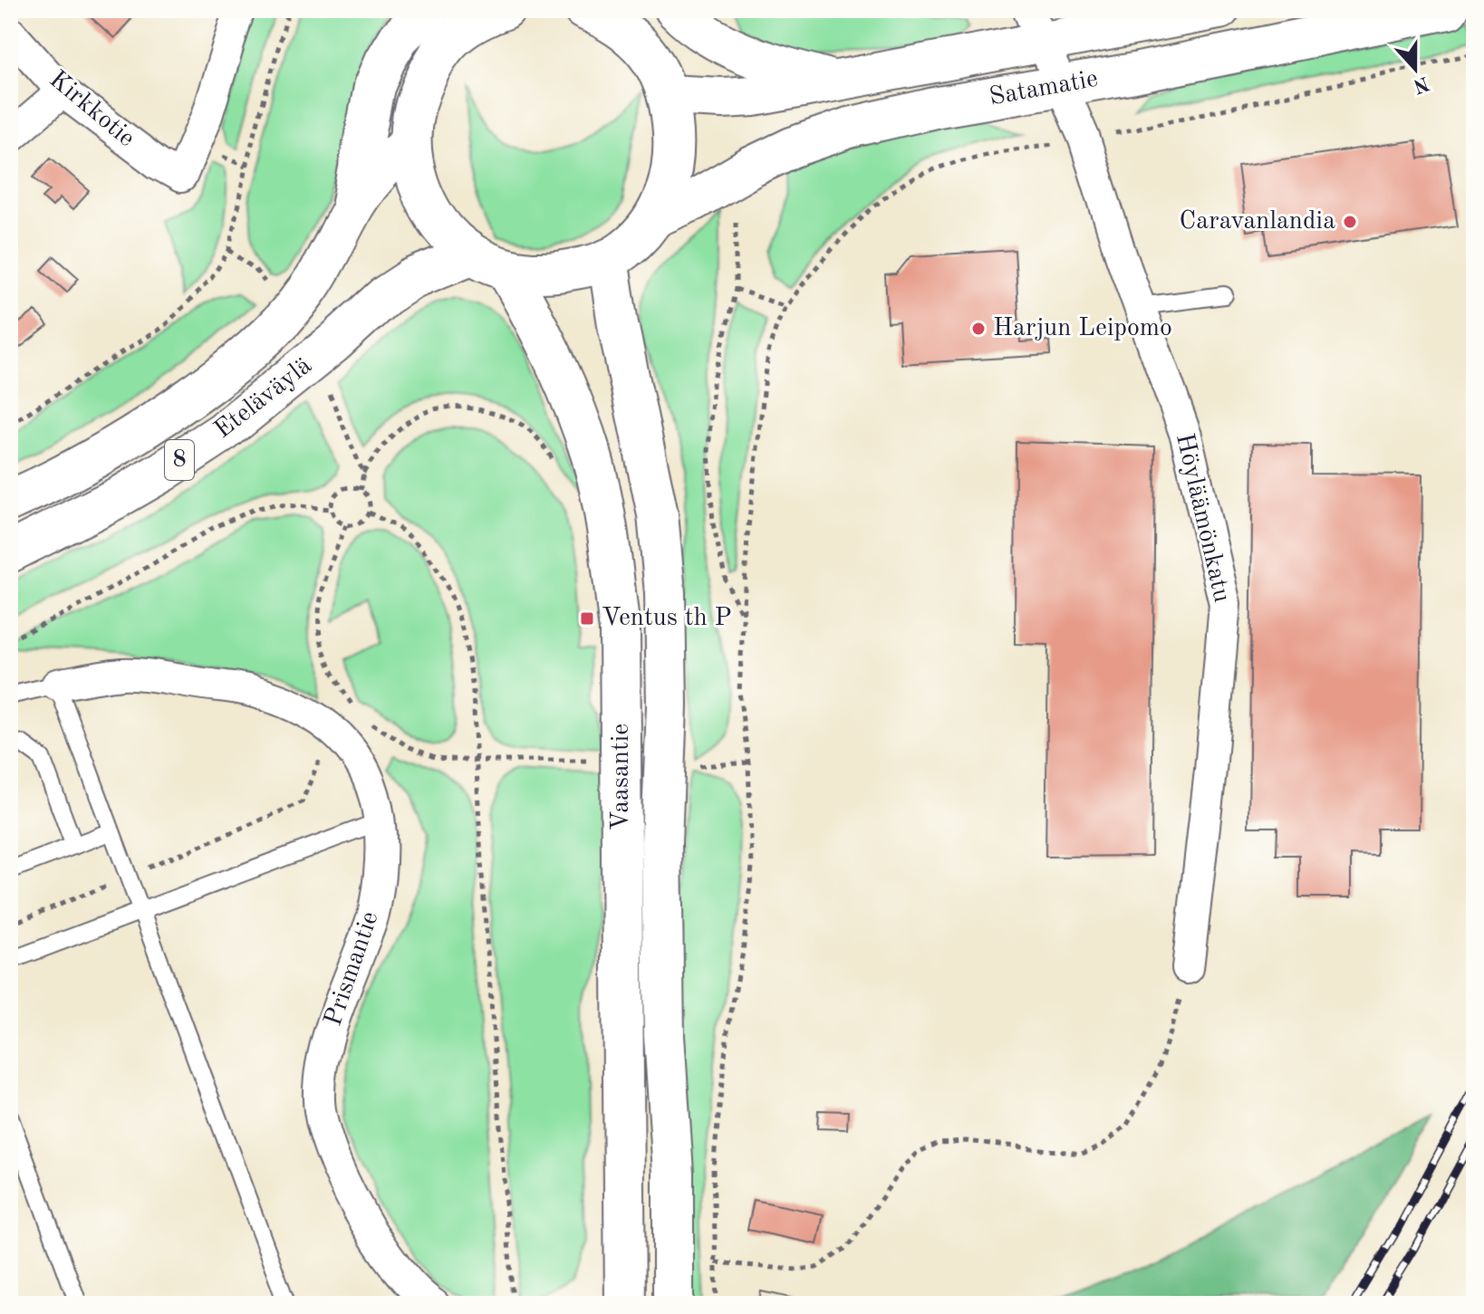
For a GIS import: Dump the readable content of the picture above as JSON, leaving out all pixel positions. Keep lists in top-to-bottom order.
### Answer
{
  "streets": {
    "main road": [
      "Satamatie",
      "Eteläväylä",
      "8",
      "Vaasantie"
    ],
    "street": ["Kirkkotie", "Höyläämönkatu", "Prismantie"]
  },
  "crossings": [
    ["Satamatie", "Höyläämönkatu"]
  ],
  "places": {
    "other": ["Caravanlandia", "Harjun Leipomo"],
    "transit": ["Ventus th P"]
  },
  "north": "bottom"
}
